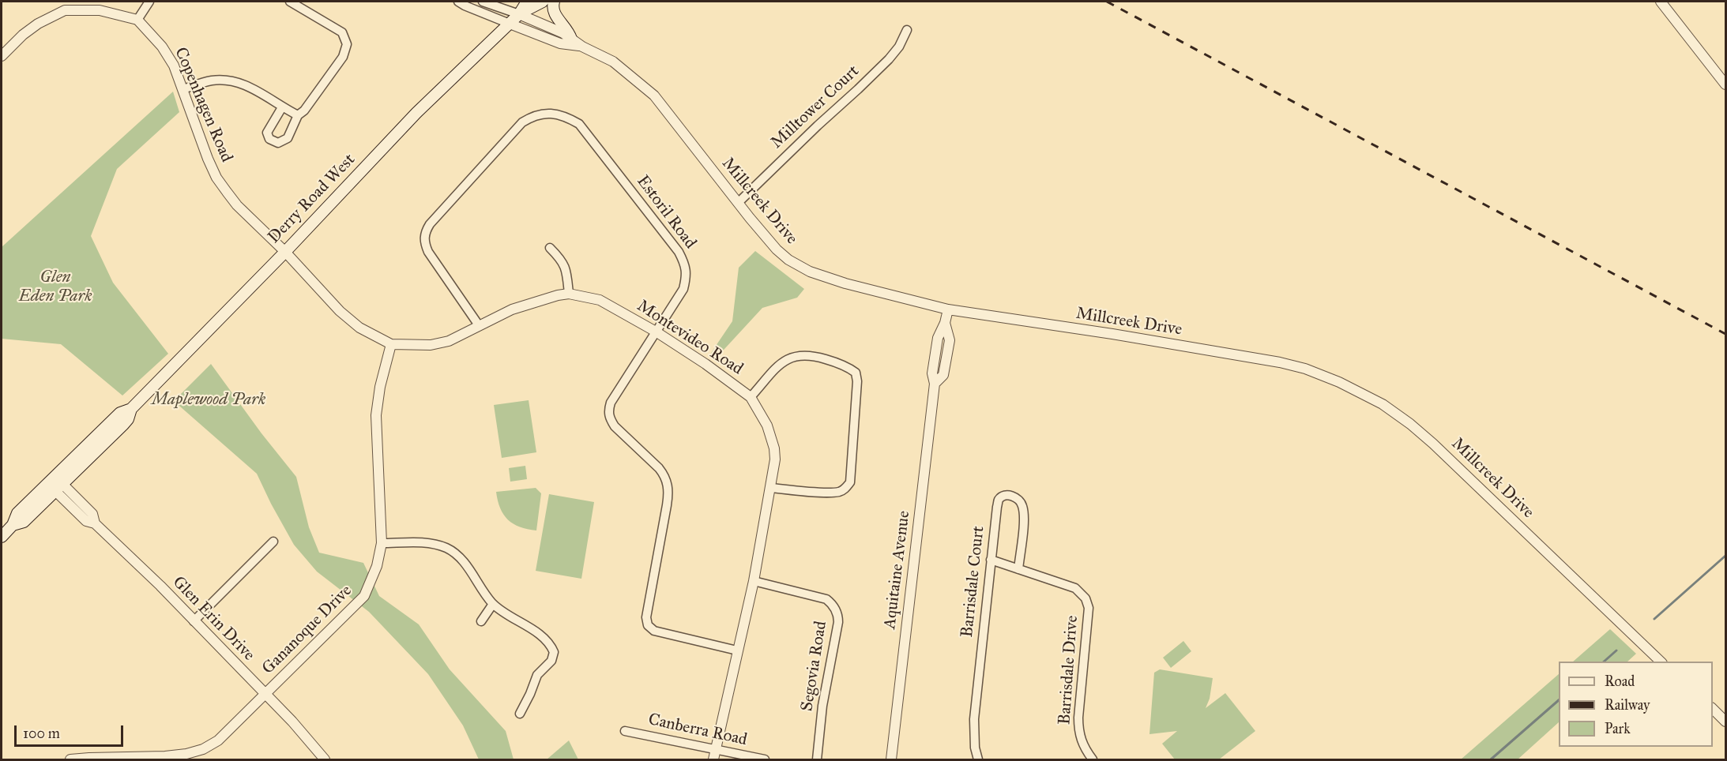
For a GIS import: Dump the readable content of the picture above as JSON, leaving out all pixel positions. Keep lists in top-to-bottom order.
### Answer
{
  "streets": {
    "main road": ["Derry Road West"],
    "street": [
      "Copenhagen Road",
      "Milltower Court",
      "Millcreek Drive",
      "Estoril Road",
      "Montevideo Road",
      "Aquitaine Avenue",
      "Barrisdale Court",
      "Glen Erin Drive",
      "Gananoque Drive",
      "Segovia Road",
      "Barrisdale Drive",
      "Canberra Road"
    ]
  },
  "crossings": [
    ["Copenhagen Road", "Derry Road West"],
    ["Copenhagen Road", "Montevideo Road"],
    ["Milltower Court", "Millcreek Drive"],
    ["Derry Road West", "Millcreek Drive"],
    ["Derry Road West", "Montevideo Road"],
    ["Derry Road West", "Glen Erin Drive"],
    ["Millcreek Drive", "Aquitaine Avenue"],
    ["Estoril Road", "Montevideo Road"],
    ["Montevideo Road", "Gananoque Drive"],
    ["Montevideo Road", "Segovia Road"],
    ["Montevideo Road", "Canberra Road"],
    ["Barrisdale Court", "Barrisdale Drive"],
    ["Glen Erin Drive", "Gananoque Drive"]
  ],
  "parks": ["Glen Eden Park", "Maplewood Park"],
  "legend": ["Road", "Railway", "Park"],
  "scale_bar": "100 m"
}
